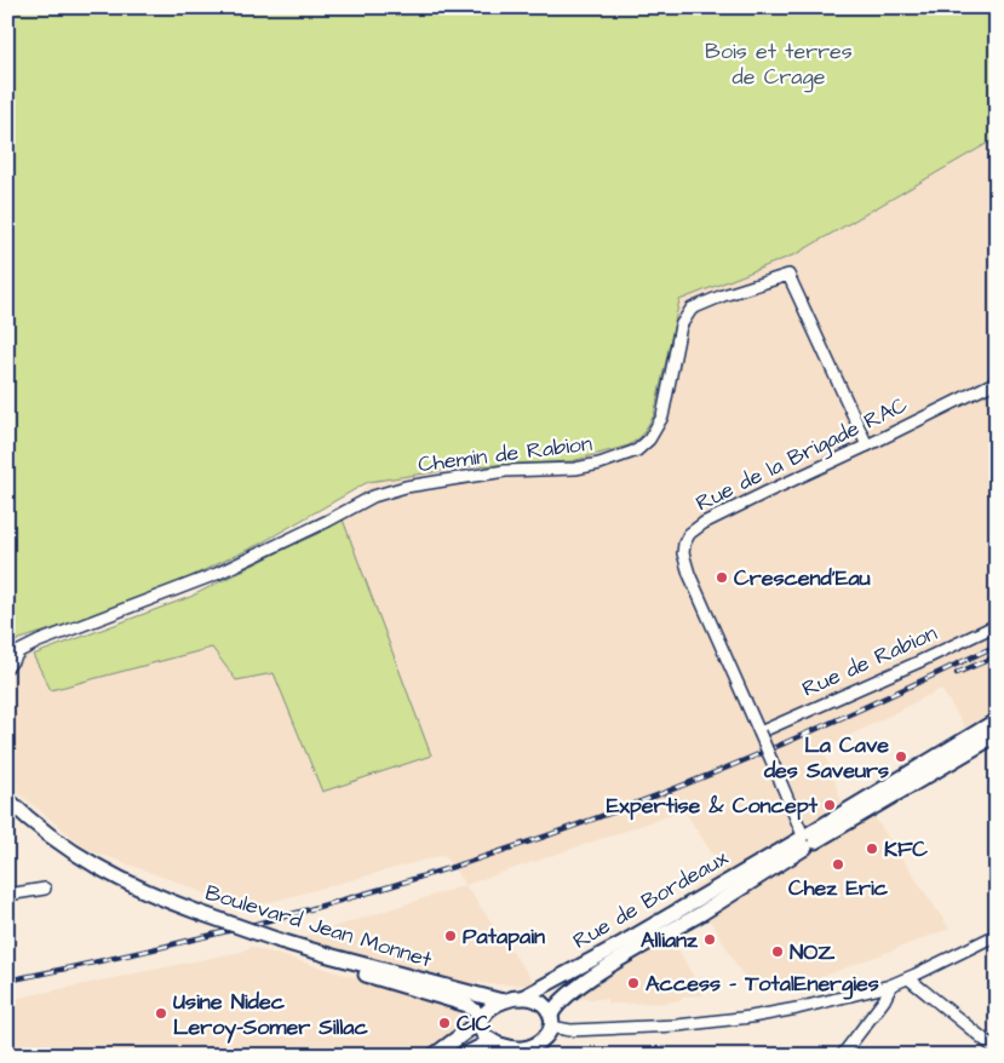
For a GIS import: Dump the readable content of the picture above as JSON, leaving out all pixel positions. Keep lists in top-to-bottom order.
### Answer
{
  "streets": {
    "main road": ["Rue de Bordeaux", "Boulevard Jean Monnet"],
    "street": ["Chemin de Rabion", "Rue de la Brigade RAC", "Rue de Rabion"]
  },
  "crossings": [
    ["Chemin de Rabion", "Rue de la Brigade RAC"],
    ["Rue de la Brigade RAC", "Rue de Rabion"],
    ["Rue de Bordeaux", "Boulevard Jean Monnet"]
  ],
  "parks": ["Bois et terres de Crage"],
  "places": [
    "Crescend'Eau",
    "La Cave des Saveurs",
    "Expertise & Concept",
    "KFC",
    "Chez Eric",
    "Patapain",
    "Allianz",
    "NOZ",
    "Access - TotalEnergies",
    "Usine Nidec Leroy-Somer Sillac",
    "CIC"
  ]
}
